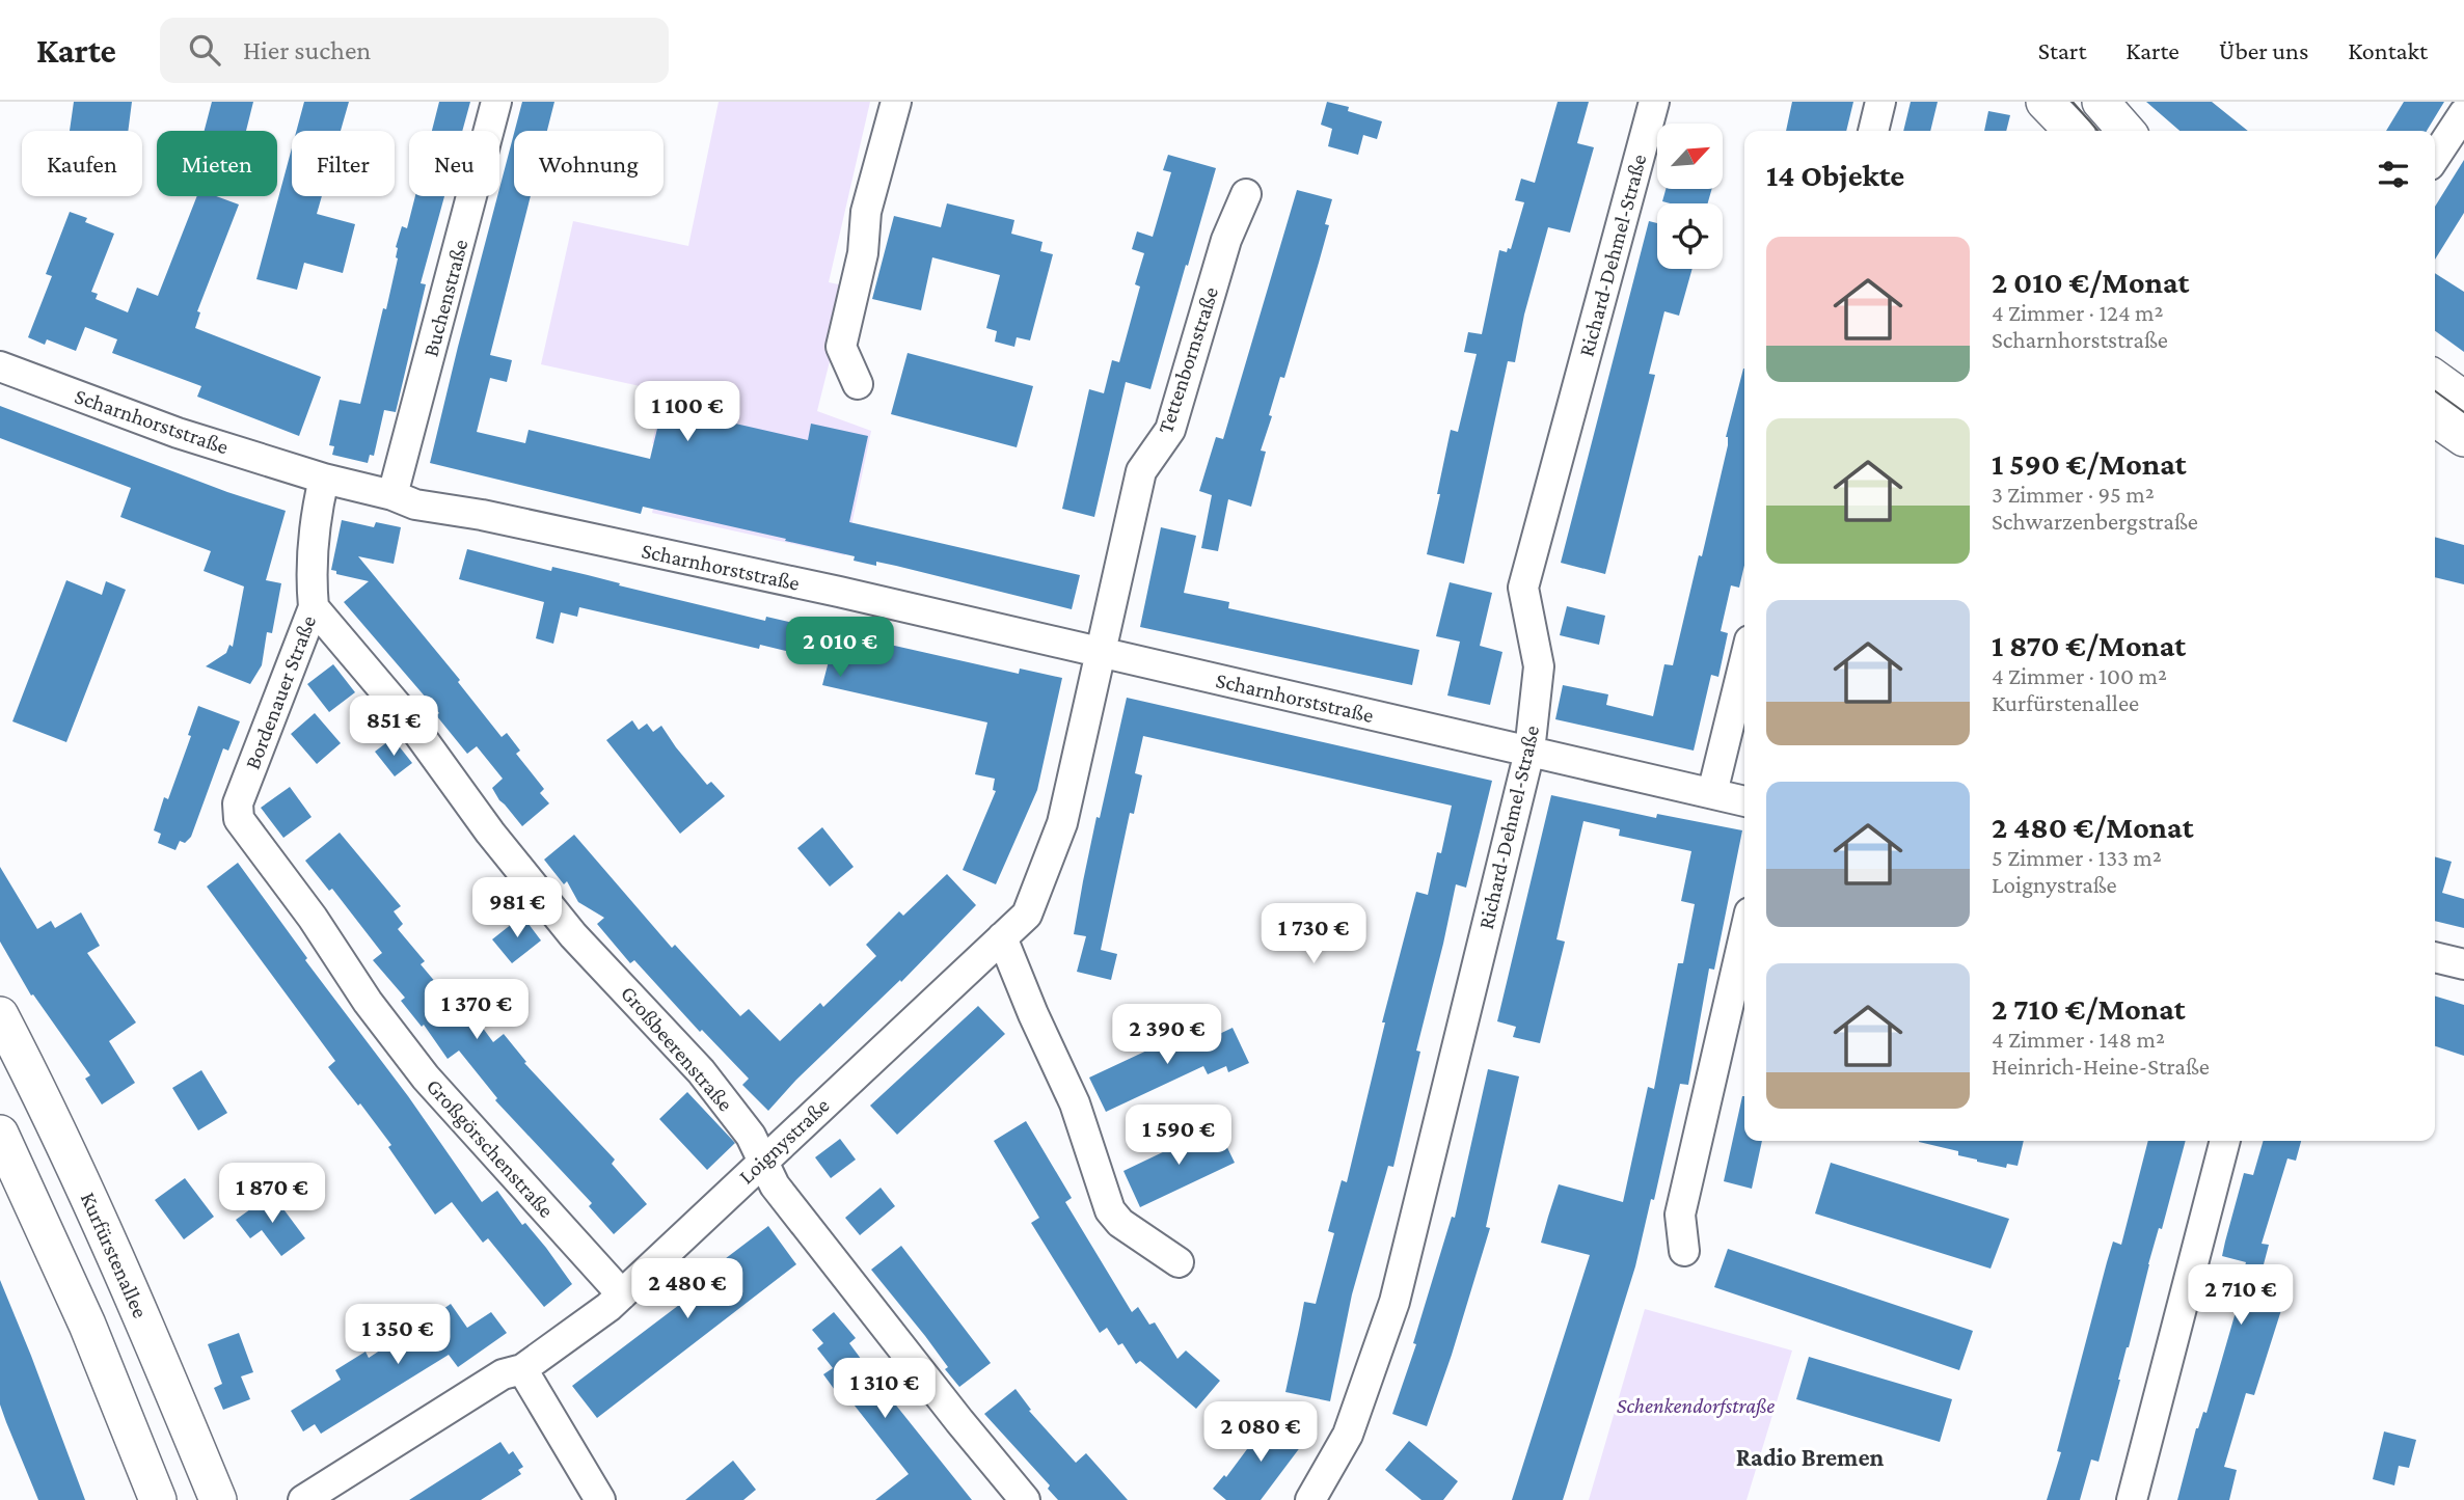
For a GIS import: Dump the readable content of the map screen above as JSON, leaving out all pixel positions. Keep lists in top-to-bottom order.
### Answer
{
  "streets": {
    "main road": ["Kurfürstenallee"],
    "street": [
      "Richard-Dehmel-Straße",
      "Buchenstraße",
      "Tettenbornstraße",
      "Scharnhorststraße",
      "Bordenauer Straße",
      "Großbeerenstraße",
      "Loignystraße",
      "Großgörschenstraße"
    ]
  },
  "crossings": [
    ["Richard-Dehmel-Straße", "Scharnhorststraße"],
    ["Buchenstraße", "Scharnhorststraße"],
    ["Tettenbornstraße", "Scharnhorststraße"],
    ["Tettenbornstraße", "Loignystraße"],
    ["Scharnhorststraße", "Bordenauer Straße"],
    ["Scharnhorststraße", "Loignystraße"],
    ["Bordenauer Straße", "Großbeerenstraße"],
    ["Bordenauer Straße", "Großgörschenstraße"],
    ["Großbeerenstraße", "Loignystraße"],
    ["Loignystraße", "Großgörschenstraße"]
  ],
  "districts": ["Radio Bremen"],
  "parks": ["Schenkendorfstraße"],
  "north": "top right",
  "page": {
    "header": "Karte",
    "search": "Hier suchen",
    "nav": [
      "Start",
      "Karte",
      "Über uns",
      "Kontakt"
    ],
    "chip": [
      "Kaufen",
      "Mieten",
      "Filter",
      "Neu",
      "Wohnung"
    ],
    "heading": "14 Objekte",
    "list": [
      {
        "name": "2 010 €/Monat",
        "note": "4 Zimmer · 124 m² · Scharnhorststraße"
      },
      {
        "name": "1 590 €/Monat",
        "note": "3 Zimmer · 95 m² · Schwarzenbergstraße"
      },
      {
        "name": "1 870 €/Monat",
        "note": "4 Zimmer · 100 m² · Kurfürstenallee"
      },
      {
        "name": "2 480 €/Monat",
        "note": "5 Zimmer · 133 m² · Loignystraße"
      },
      {
        "name": "2 710 €/Monat",
        "note": "4 Zimmer · 148 m² · Heinrich-Heine-Straße"
      }
    ],
    "price": [
      "1 100 €",
      "2 010 €",
      "851 €",
      "981 €",
      "1 730 €",
      "1 370 €",
      "2 390 €",
      "1 590 €",
      "1 870 €",
      "2 480 €",
      "2 710 €",
      "1 350 €",
      "1 310 €",
      "2 080 €"
    ]
  }
}
